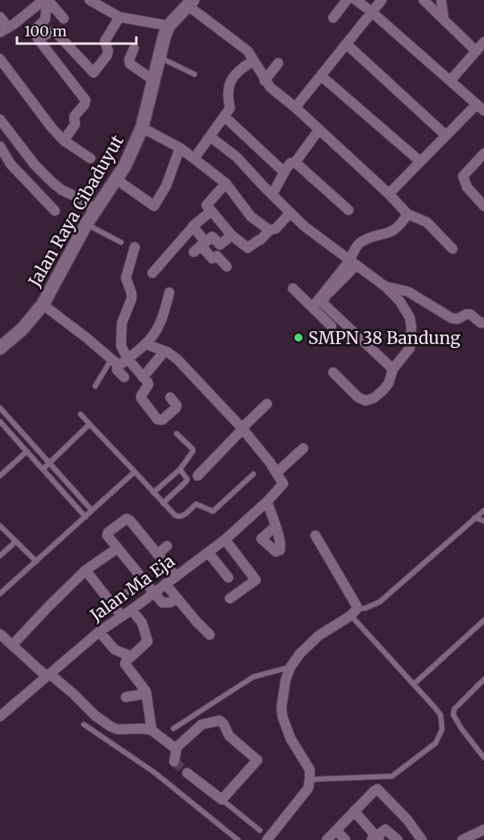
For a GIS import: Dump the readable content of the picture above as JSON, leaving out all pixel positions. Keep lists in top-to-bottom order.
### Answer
{
  "streets": {
    "main road": ["Jalan Raya Cibaduyut"],
    "street": ["Jalan Ma Eja"]
  },
  "places": ["SMPN 38 Bandung"],
  "scale_bar": "100 m"
}
